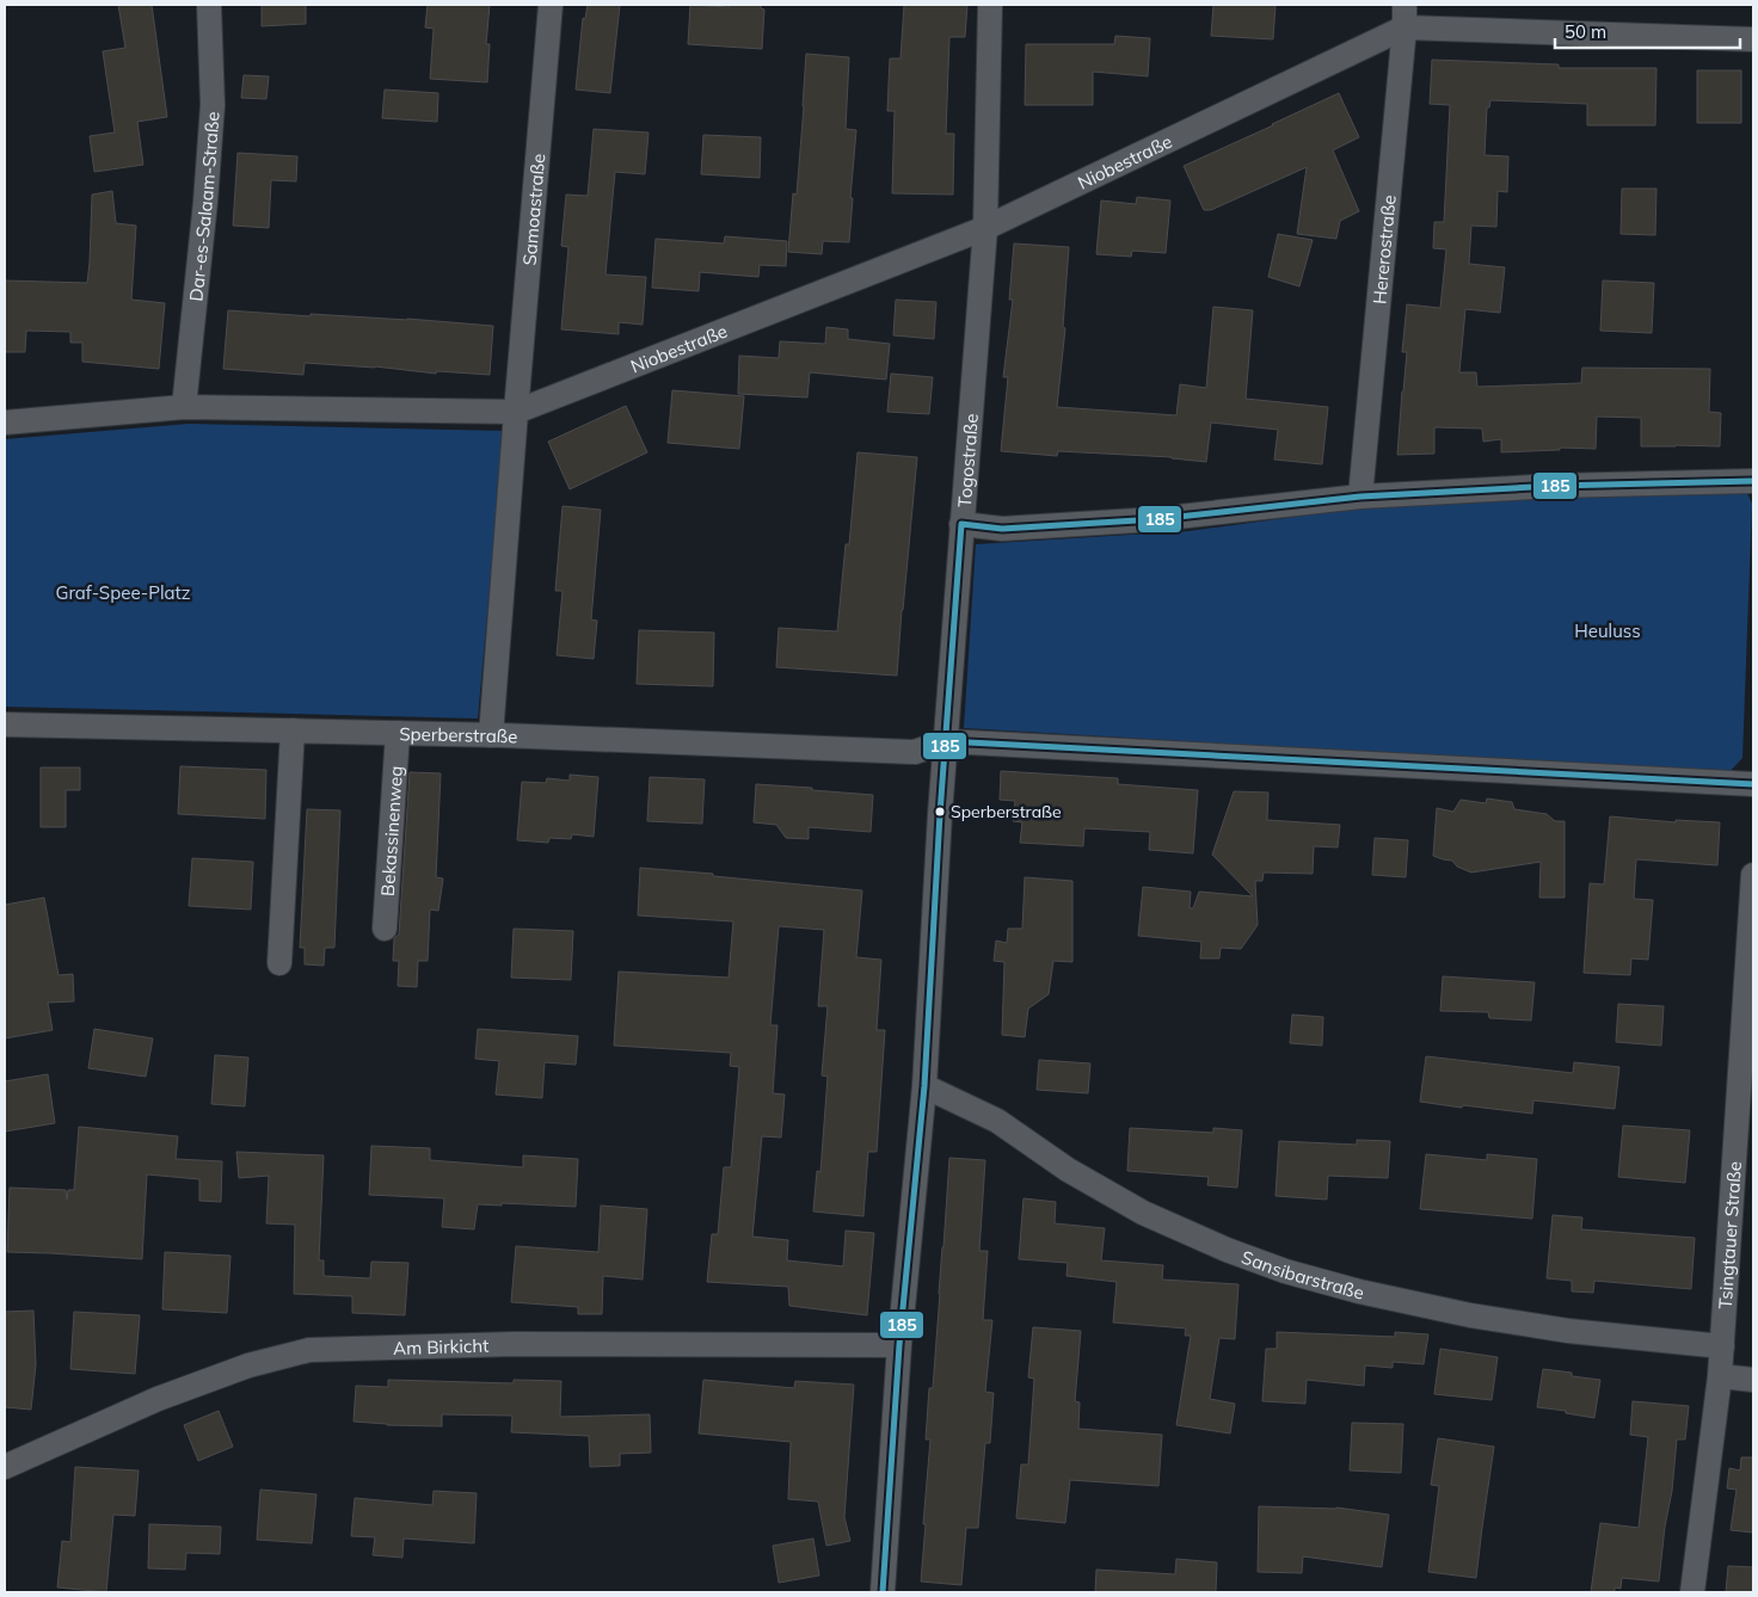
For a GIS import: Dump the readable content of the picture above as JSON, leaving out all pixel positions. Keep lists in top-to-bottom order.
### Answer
{
  "streets": {
    "street": [
      "Niobestraße",
      "Dar-es-Salaam-Straße",
      "Samoastraße",
      "Hererostraße",
      "Togostraße",
      "Sperberstraße",
      "Bekassinenweg",
      "Tsingtauer Straße",
      "Sansibarstraße",
      "Am Birkicht"
    ]
  },
  "crossings": [
    ["Niobestraße", "Samoastraße"],
    ["Niobestraße", "Hererostraße"],
    ["Niobestraße", "Togostraße"],
    ["Togostraße", "Sperberstraße"],
    ["Togostraße", "Sansibarstraße"],
    ["Togostraße", "Am Birkicht"],
    ["Sperberstraße", "Bekassinenweg"],
    ["Tsingtauer Straße", "Sansibarstraße"]
  ],
  "parks": ["Graf-Spee-Platz", "Heuluss"],
  "places": ["Sperberstraße"],
  "lines": ["transit line 185"],
  "scale_bar": "50 m"
}
